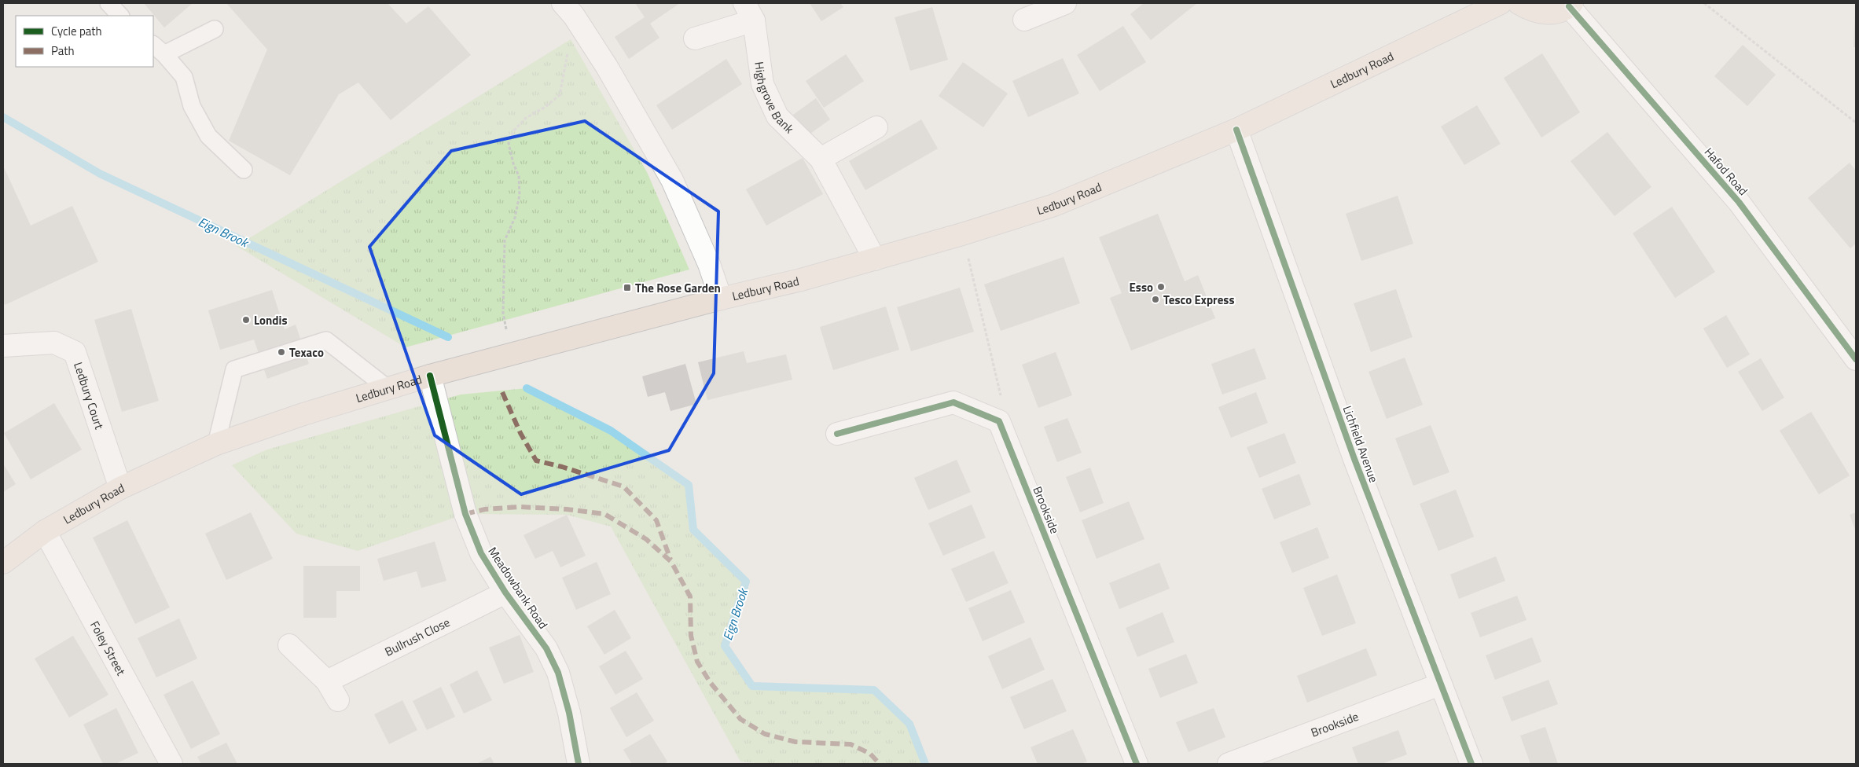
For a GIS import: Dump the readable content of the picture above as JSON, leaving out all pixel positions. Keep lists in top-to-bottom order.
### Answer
{
  "streets": {
    "highway": ["Ledbury Road"],
    "street": [
      "Highgrove Bank",
      "Hafod Road",
      "Ledbury Court",
      "Lichfield Avenue",
      "Brookside",
      "Meadowbank Road",
      "Bullrush Close",
      "Foley Street"
    ]
  },
  "crossings": [
    ["Ledbury Road", "Highgrove Bank"],
    ["Ledbury Road", "Ledbury Court"],
    ["Ledbury Road", "Lichfield Avenue"],
    ["Ledbury Road", "Meadowbank Road"],
    ["Ledbury Road", "Foley Street"],
    ["Lichfield Avenue", "Brookside"],
    ["Meadowbank Road", "Bullrush Close"]
  ],
  "water": ["Eign Brook"],
  "places": {
    "other": [
      "Esso",
      "Tesco Express",
      "Londis",
      "Texaco"
    ],
    "transit": ["The Rose Garden"]
  },
  "legend": ["Cycle path", "Path"]
}
